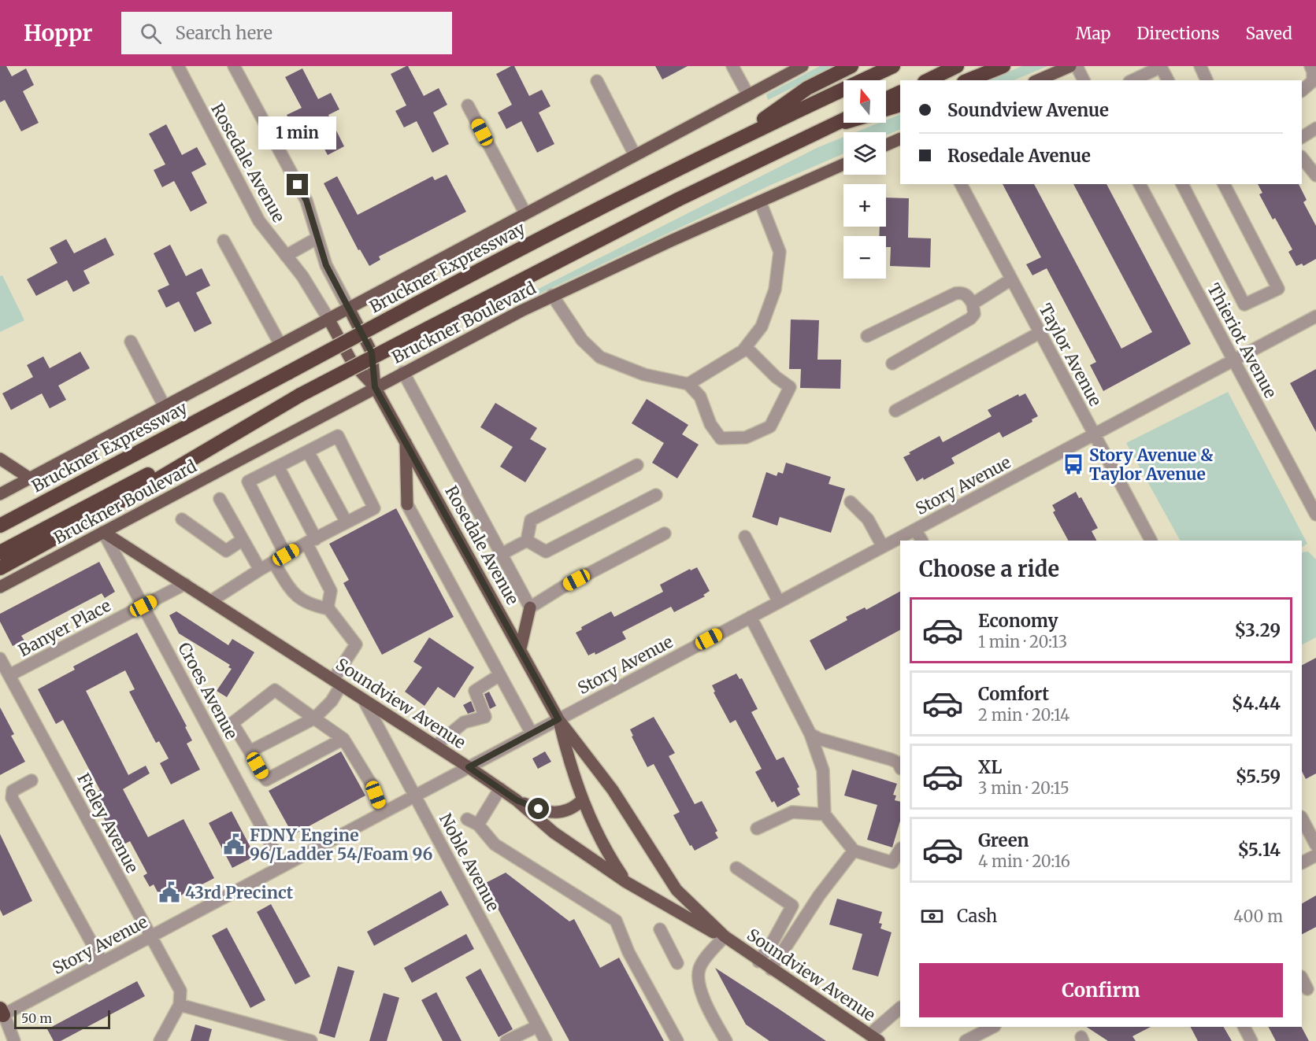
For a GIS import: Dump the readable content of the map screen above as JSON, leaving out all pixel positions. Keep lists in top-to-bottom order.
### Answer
{
  "streets": {
    "highway": ["Bruckner Expressway"],
    "main road": ["Rosedale Avenue", "Bruckner Boulevard", "Soundview Avenue"],
    "street": [
      "Thieriot Avenue",
      "Taylor Avenue",
      "Story Avenue",
      "Banyer Place",
      "Croes Avenue",
      "Fteley Avenue",
      "Noble Avenue"
    ]
  },
  "crossings": [
    ["Rosedale Avenue", "Bruckner Boulevard"],
    ["Rosedale Avenue", "Story Avenue"],
    ["Rosedale Avenue", "Soundview Avenue"],
    ["Bruckner Boulevard", "Croes Avenue"],
    ["Bruckner Boulevard", "Soundview Avenue"],
    ["Thieriot Avenue", "Story Avenue"],
    ["Taylor Avenue", "Story Avenue"],
    ["Story Avenue", "Croes Avenue"],
    ["Story Avenue", "Soundview Avenue"],
    ["Story Avenue", "Fteley Avenue"],
    ["Story Avenue", "Noble Avenue"],
    ["Banyer Place", "Croes Avenue"],
    ["Banyer Place", "Soundview Avenue"],
    ["Banyer Place", "Fteley Avenue"],
    ["Croes Avenue", "Soundview Avenue"],
    ["Soundview Avenue", "Noble Avenue"]
  ],
  "places": {
    "bus stop": ["Story Avenue & Taylor Avenue"],
    "public building": ["FDNY Engine 96/Ladder 54/Foam 96", "43rd Precinct"]
  },
  "scale_bar": "50 m",
  "north": "top",
  "page": {
    "header": "Hoppr",
    "search": "Search here",
    "nav": ["Map", "Directions", "Saved"],
    "map_buttons": ["+", "−"],
    "banner": ["Soundview Avenue", "Rosedale Avenue"],
    "bubble": "1 min",
    "heading": "Choose a ride",
    "list": [
      {
        "name": "Economy",
        "note": "1 min · 20:13",
        "value": "$3.29"
      },
      {
        "name": "Comfort",
        "note": "2 min · 20:14",
        "value": "$4.44"
      },
      {
        "name": "XL",
        "note": "3 min · 20:15",
        "value": "$5.59"
      },
      {
        "name": "Green",
        "note": "4 min · 20:16",
        "value": "$5.14"
      }
    ],
    "pay": ["Cash", "400 m"],
    "buttons": "Confirm",
    "scale": "50 m"
  }
}
